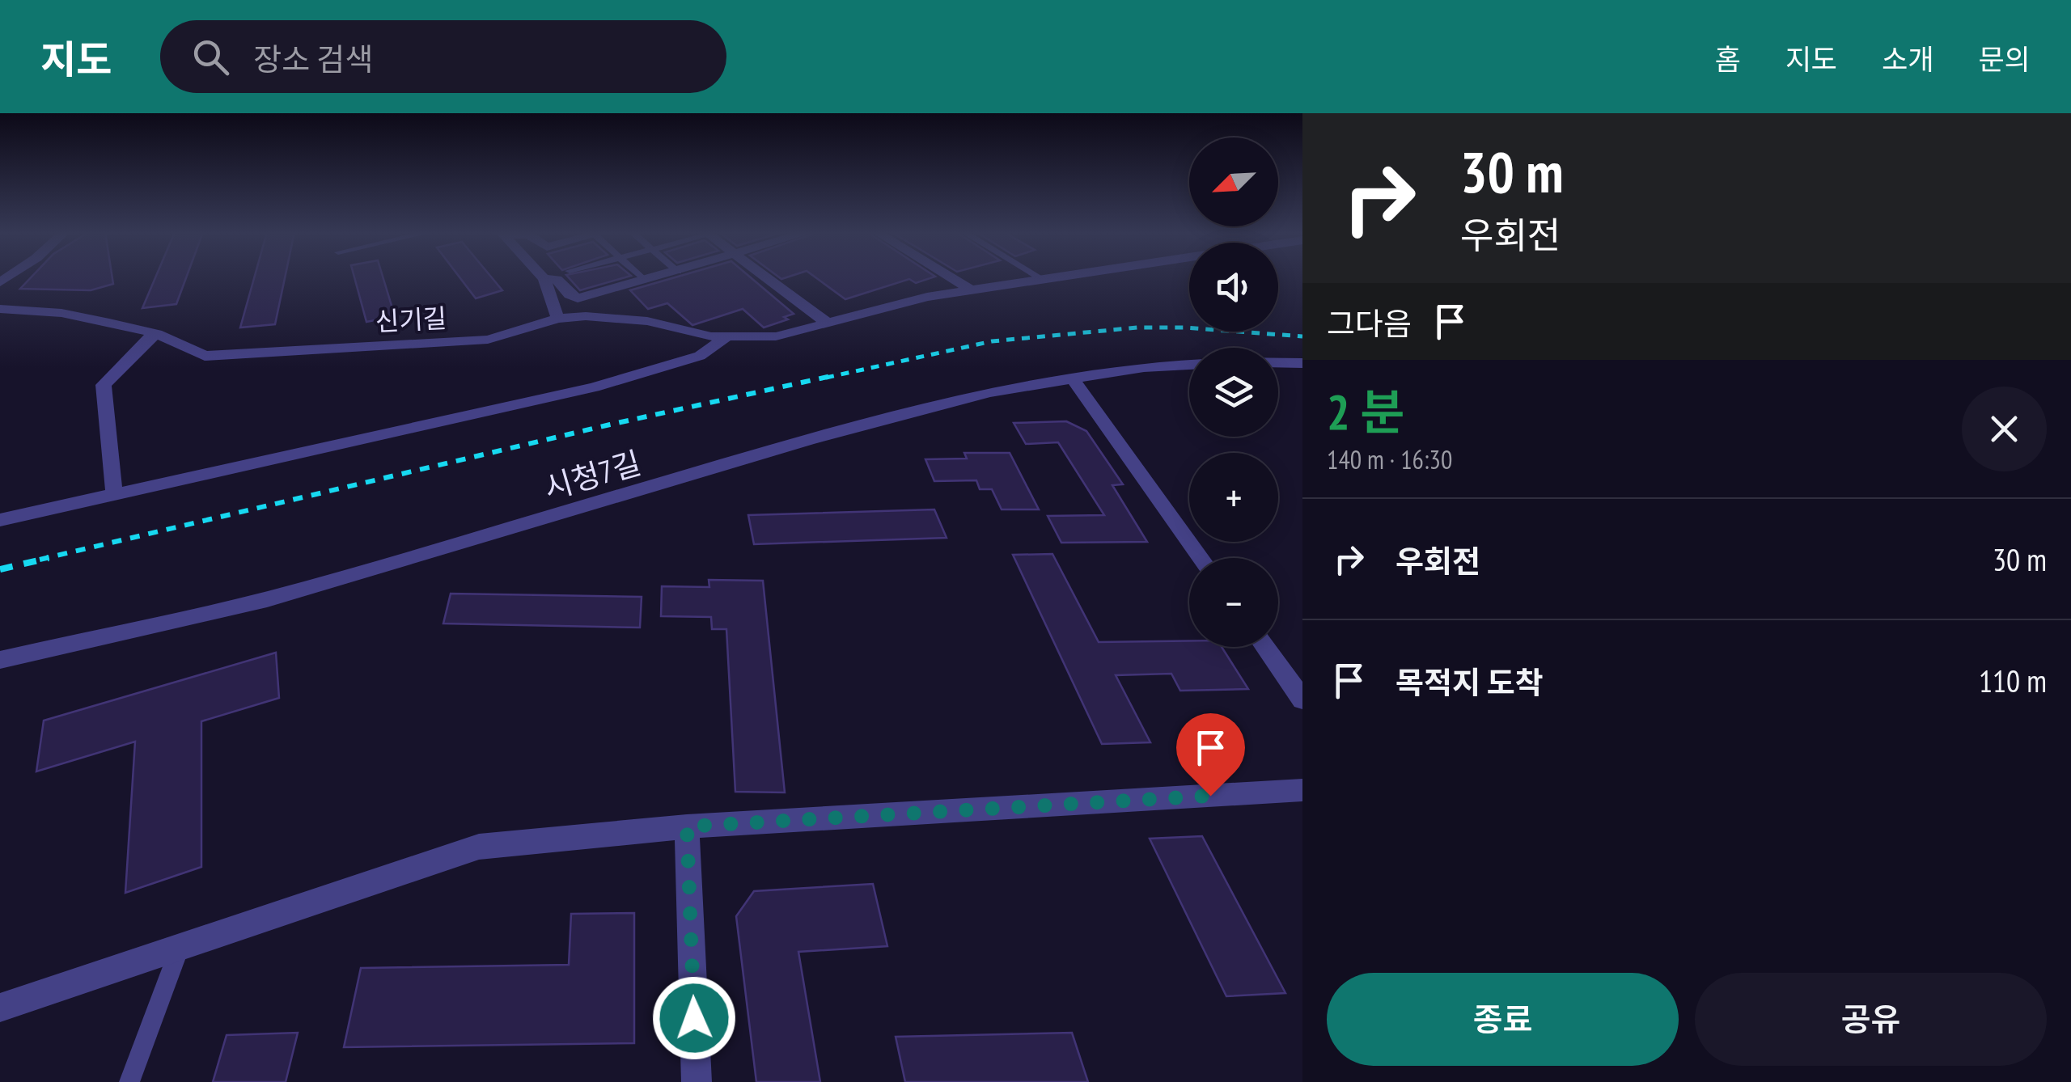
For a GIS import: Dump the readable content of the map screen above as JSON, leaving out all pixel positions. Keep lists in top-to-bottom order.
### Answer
{
  "streets": {
    "street": ["신기길", "시청7길"]
  },
  "north": "bottom left",
  "page": {
    "header": "지도",
    "search": "장소 검색",
    "nav": [
      "홈",
      "지도",
      "소개",
      "문의"
    ],
    "turn": ["30 m", "우회전"],
    "map_buttons": ["+", "−"],
    "then": "그다음",
    "heading": ["2 분", "140 m · 16:30"],
    "list": [
      {
        "name": "우회전",
        "value": "30 m"
      },
      {
        "name": "목적지 도착",
        "value": "110 m"
      }
    ],
    "buttons": ["종료", "공유"]
  }
}
